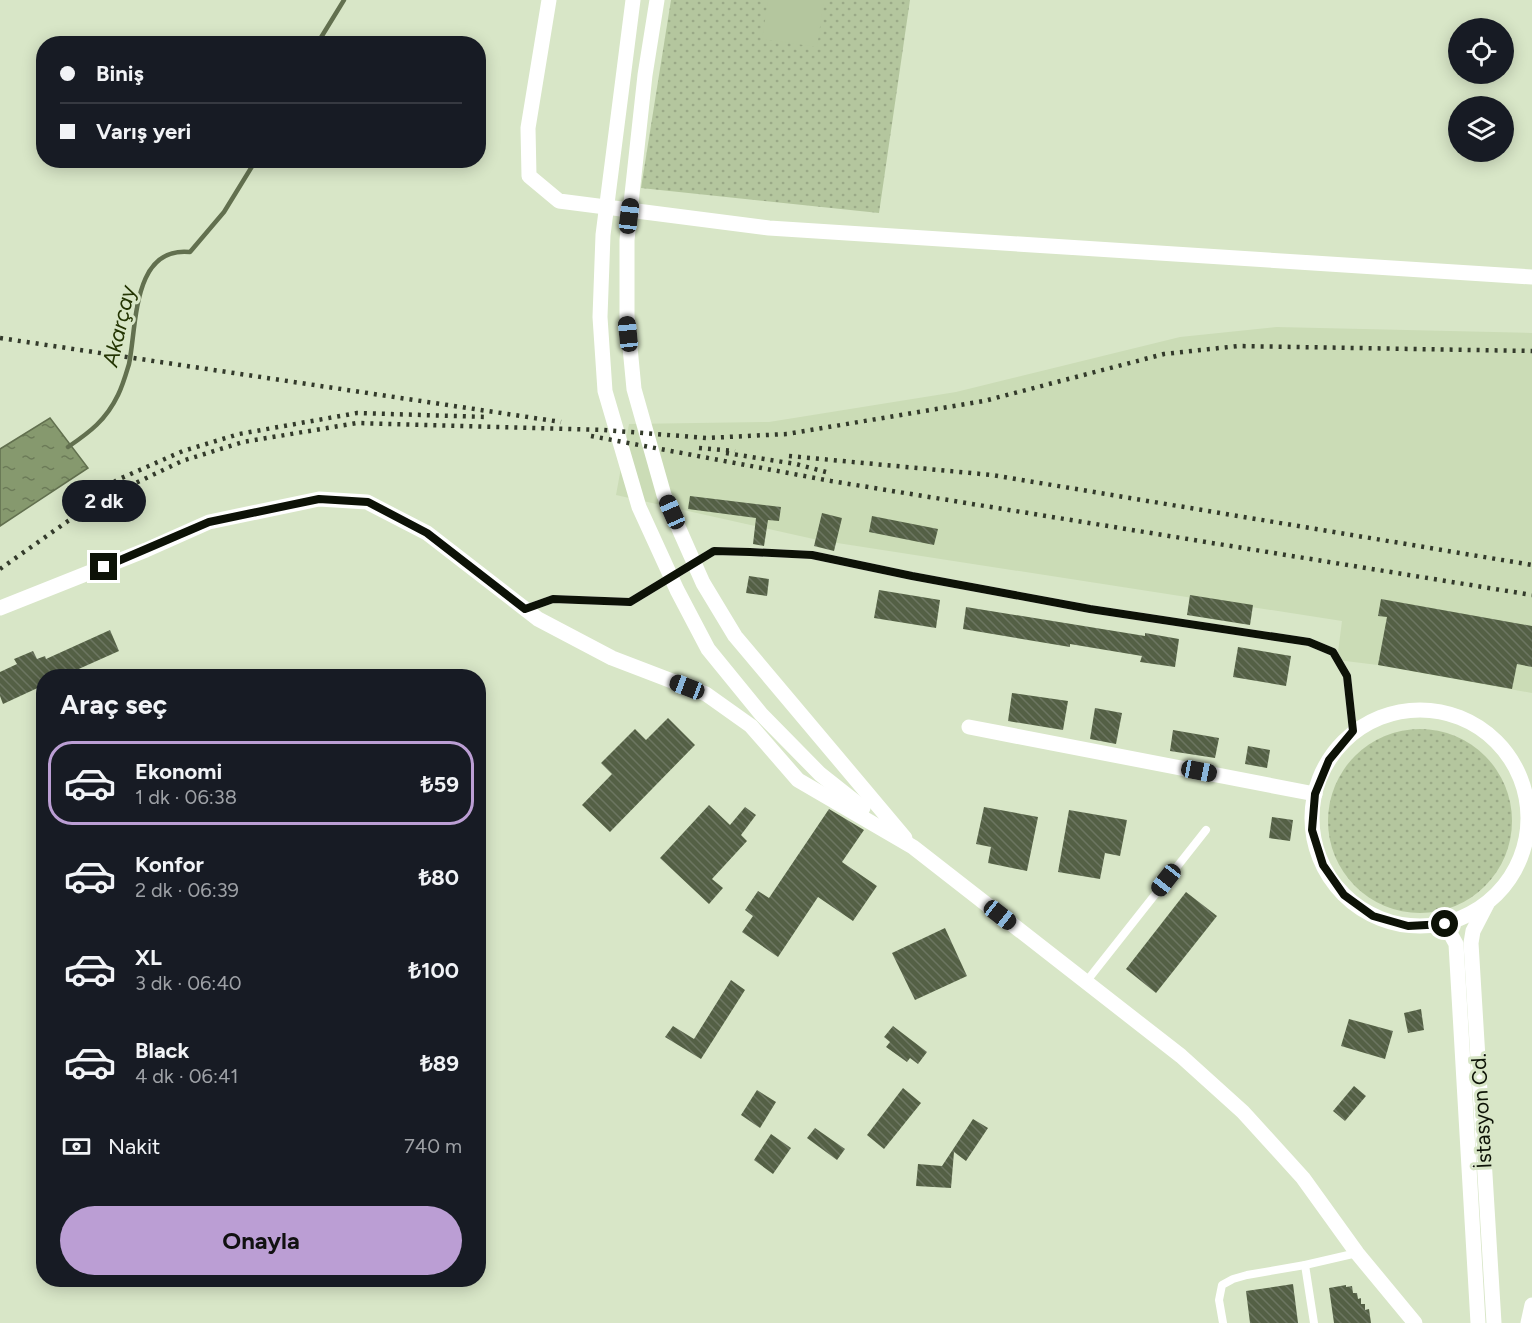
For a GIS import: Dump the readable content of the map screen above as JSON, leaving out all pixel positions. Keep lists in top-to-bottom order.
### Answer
{
  "streets": {
    "street": ["İstasyon Cd."]
  },
  "water": ["Akarçay"],
  "page": {
    "banner": ["Biniş", "Varış yeri"],
    "bubble": "2 dk",
    "heading": "Araç seç",
    "list": [
      {
        "name": "Ekonomi",
        "note": "1 dk · 06:38",
        "value": "₺59"
      },
      {
        "name": "Konfor",
        "note": "2 dk · 06:39",
        "value": "₺80"
      },
      {
        "name": "XL",
        "note": "3 dk · 06:40",
        "value": "₺100"
      },
      {
        "name": "Black",
        "note": "4 dk · 06:41",
        "value": "₺89"
      }
    ],
    "pay": ["Nakit", "740 m"],
    "buttons": "Onayla"
  }
}
